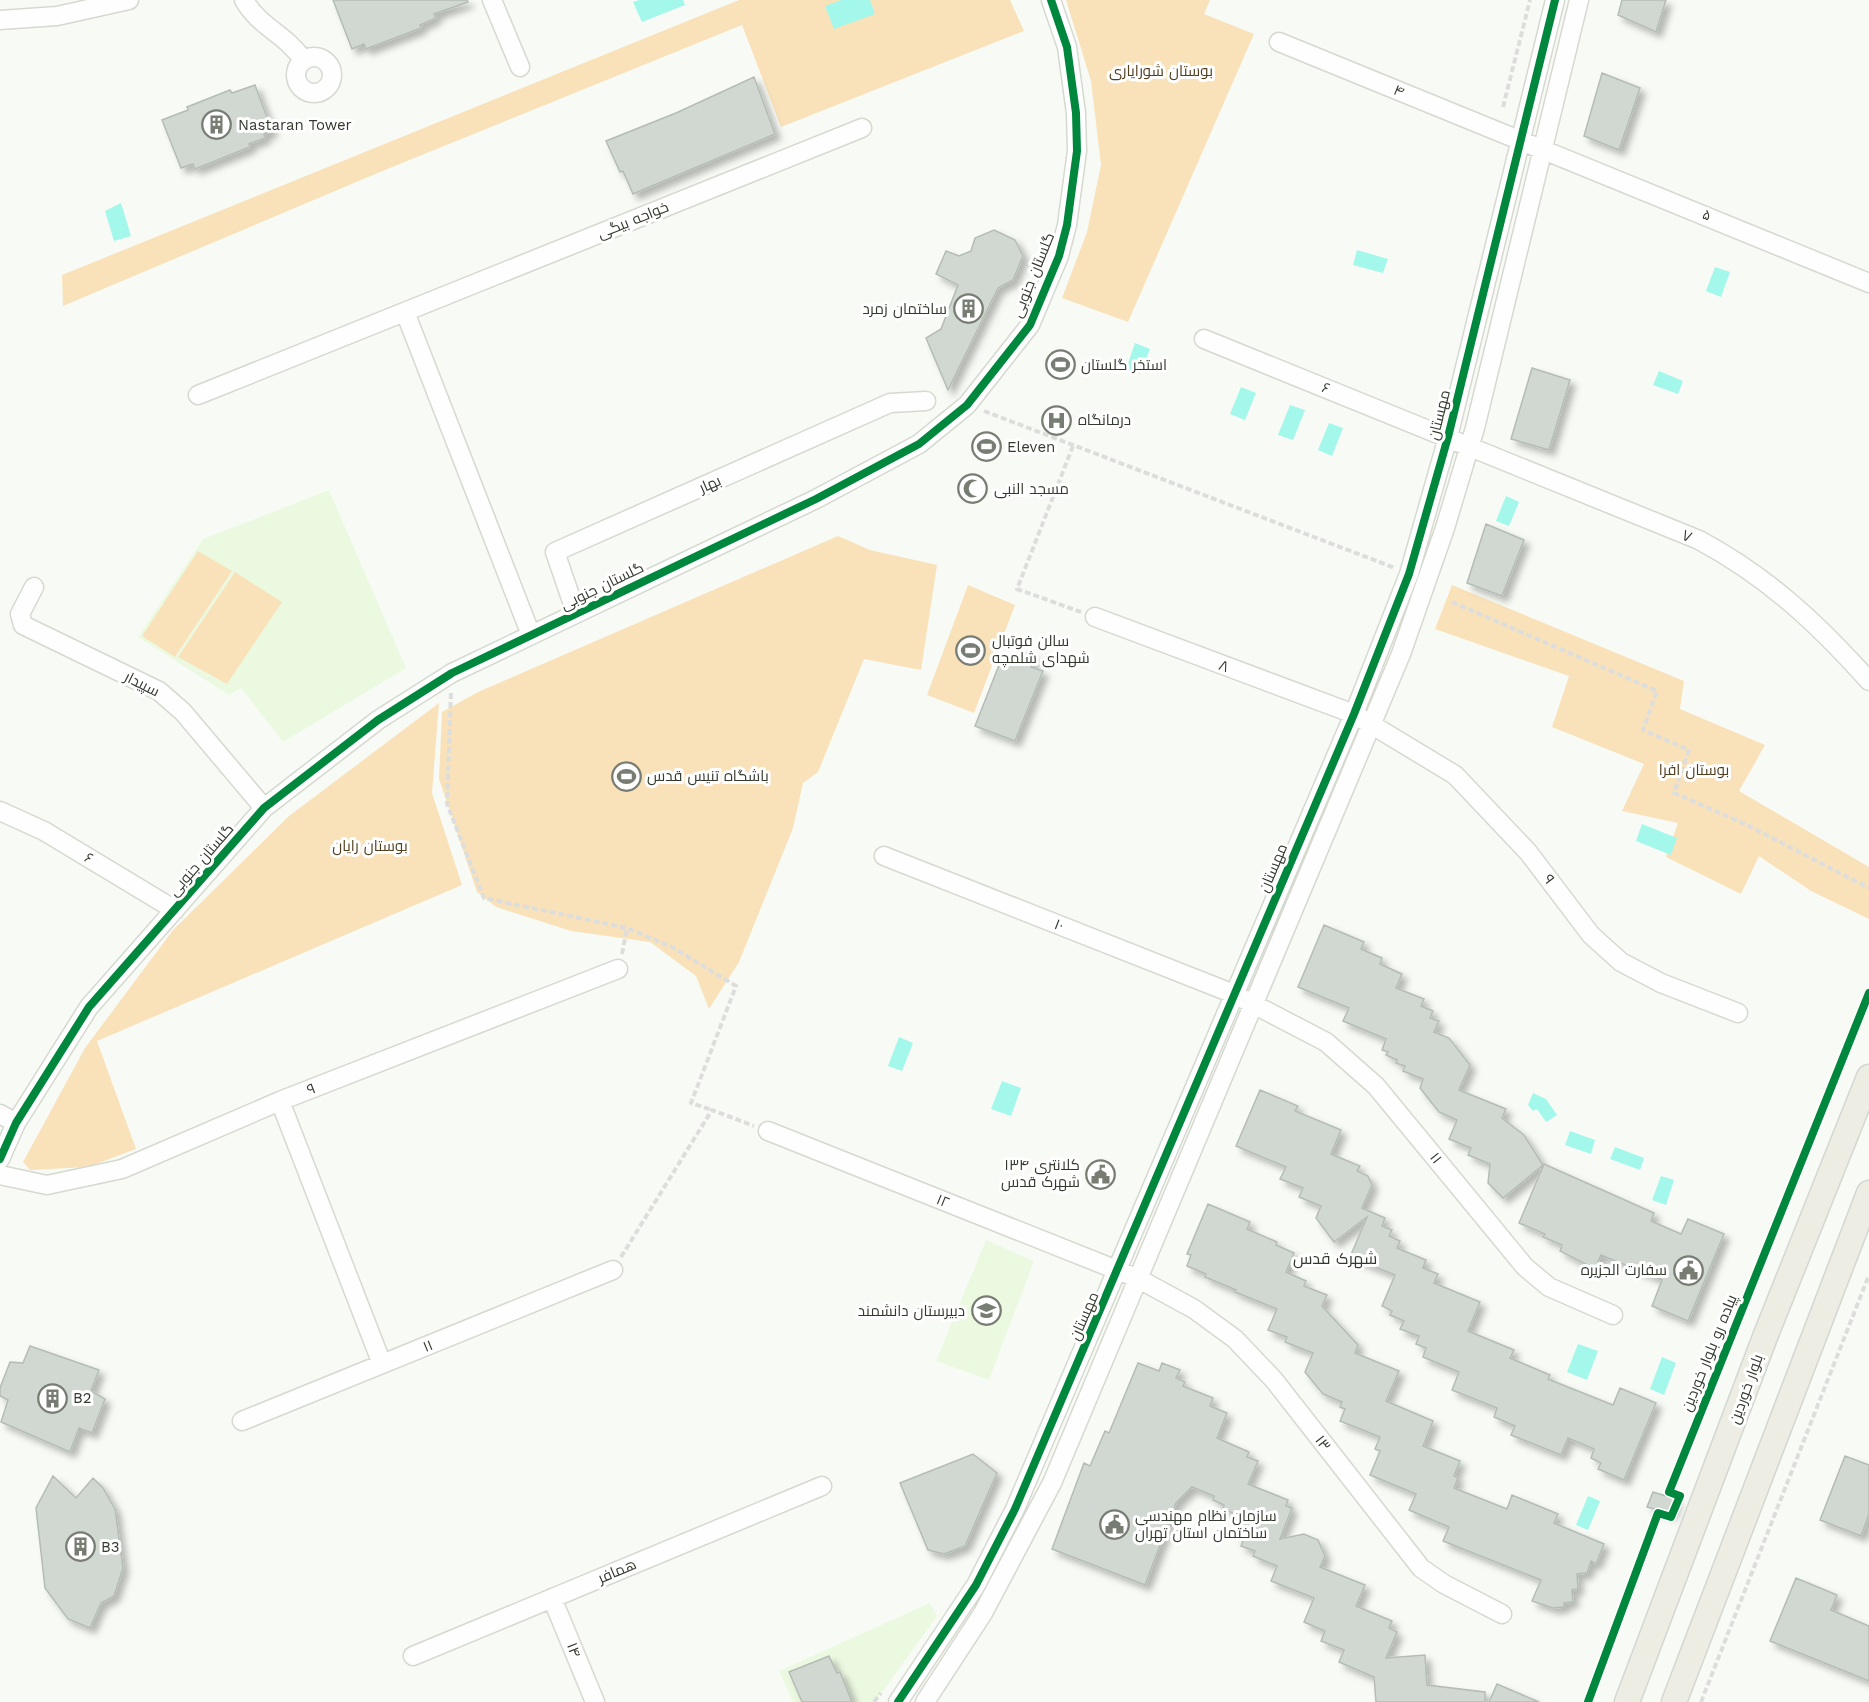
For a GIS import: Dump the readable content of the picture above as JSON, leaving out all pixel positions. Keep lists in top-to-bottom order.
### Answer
{
  "streets": {
    "main road": ["بلوار خوردین"],
    "street": [
      "۴",
      "۵",
      "خواجه بیگی",
      "گلستان جنوبی",
      "۶",
      "مهستان",
      "بهار",
      "۷",
      "۸",
      "سپیدار",
      "۹",
      "۱۰",
      "۱۱",
      "۱۲",
      "۱۳",
      "همافر",
      "۱۴"
    ],
    "cycle path": ["پیاده رو بلوار خوردین"]
  },
  "crossings": [
    ["۴", "۵"],
    ["۴", "مهستان"],
    ["گلستان جنوبی", "۶"],
    ["گلستان جنوبی", "بهار"],
    ["گلستان جنوبی", "سپیدار"],
    ["۶", "مهستان"],
    ["۶", "۷"],
    ["مهستان", "۸"],
    ["مهستان", "۱۰"],
    ["مهستان", "۱۲"],
    ["۸", "۹"],
    ["۱۰", "۱۱"],
    ["۱۲", "۱۳"],
    ["همافر", "۱۴"]
  ],
  "districts": ["شهرک قدس"],
  "parks": ["بوستان شورایاری", "بوستان افرا", "بوستان رایان"],
  "places": {
    "building": [
      "Nastaran Tower",
      "ساختمان زمرد",
      "B2",
      "B3"
    ],
    "sports": [
      "استخر گلستان",
      "Eleven",
      "سالن فوتبال شهدای شلمچه",
      "باشگاه تنیس قدس"
    ],
    "hospital": ["درمانگاه"],
    "mosque": ["مسجد النبی"],
    "public building": ["کلانتری ۱۳۴ شهرک قدس", "سفارت الجزیره", "سازمان نظام مهندسی ساختمان استان تهران"],
    "school or university": ["دبیرستان دانشمند"]
  }
}
